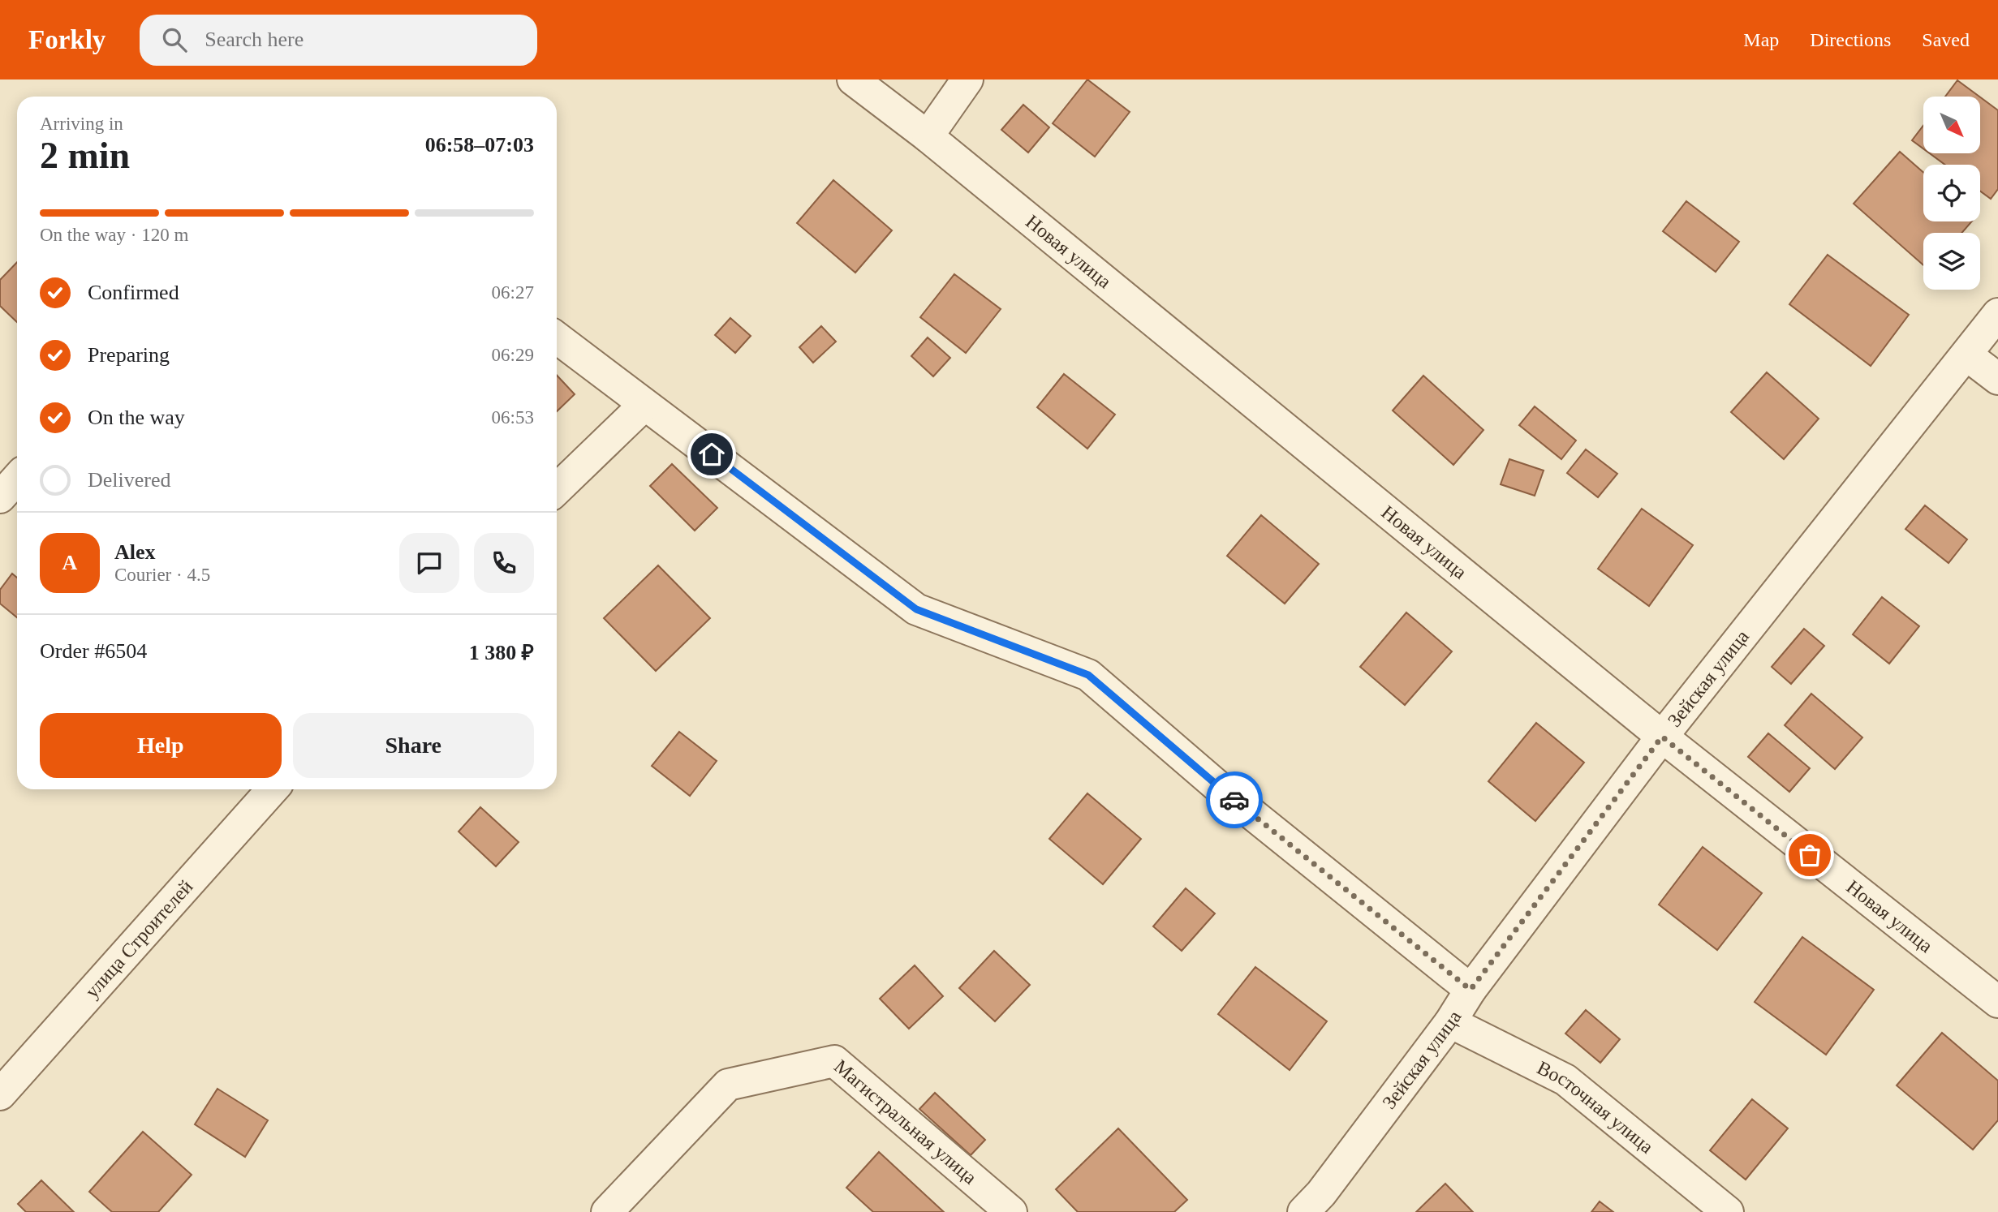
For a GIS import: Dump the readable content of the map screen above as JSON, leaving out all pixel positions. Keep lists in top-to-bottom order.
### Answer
{
  "streets": {
    "street": [
      "Новая улица",
      "Зейская улица",
      "улица Строителей",
      "Восточная улица",
      "Магистральная улица"
    ]
  },
  "crossings": [
    ["Новая улица", "Зейская улица"],
    ["Зейская улица", "Восточная улица"]
  ],
  "north": "bottom right",
  "page": {
    "header": "Forkly",
    "search": "Search here",
    "nav": ["Map", "Directions", "Saved"],
    "heading": ["2 min", "Arriving in", "06:58–07:03"],
    "panel": [
      "Alex",
      "Courier · 4.5",
      "Order #6504",
      "1 380 ₽"
    ],
    "bar": "On the way · 120 m",
    "list": [
      ["Confirmed", "06:27"],
      ["Preparing", "06:29"],
      ["On the way", "06:53"],
      "Delivered"
    ],
    "round": "A",
    "buttons": ["Help", "Share"]
  }
}
